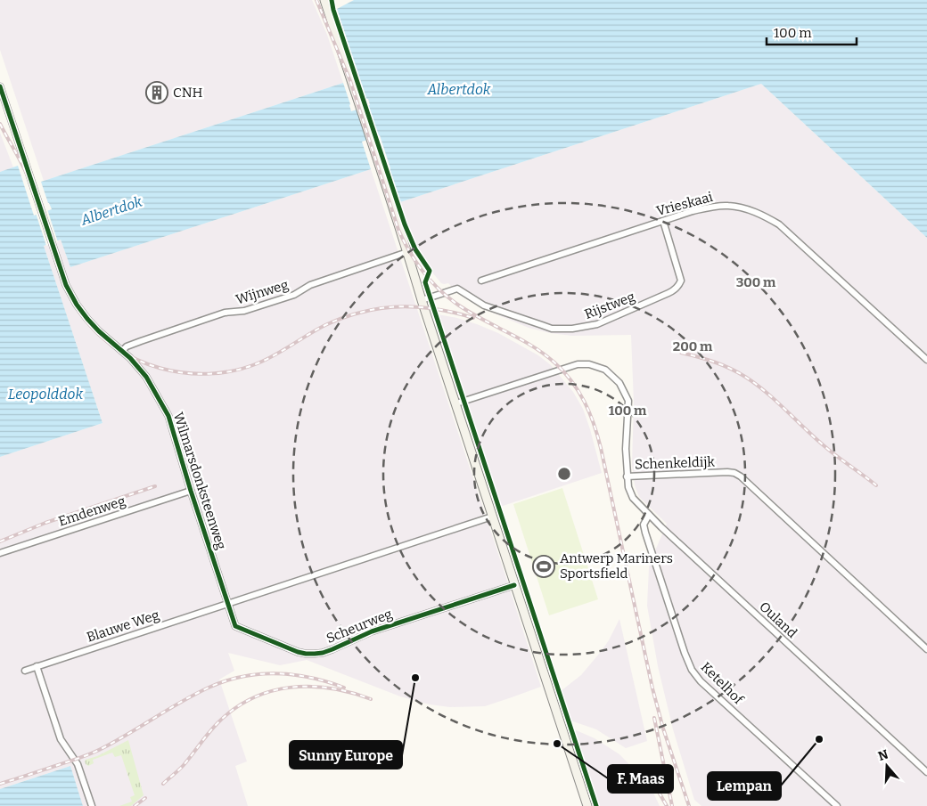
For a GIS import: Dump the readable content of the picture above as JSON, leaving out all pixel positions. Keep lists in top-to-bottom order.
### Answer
{
  "streets": {
    "street": [
      "Vrieskaai",
      "Wijnweg",
      "Rijstweg",
      "Schenkeldijk",
      "Wilmarsdonksteenweg",
      "Emdenweg",
      "Ouland",
      "Blauwe Weg",
      "Scheurweg",
      "Ketelhof"
    ]
  },
  "crossings": [
    ["Vrieskaai", "Rijstweg"],
    ["Wijnweg", "Wilmarsdonksteenweg"],
    ["Schenkeldijk", "Ouland"],
    ["Wilmarsdonksteenweg", "Emdenweg"],
    ["Wilmarsdonksteenweg", "Blauwe Weg"],
    ["Wilmarsdonksteenweg", "Scheurweg"],
    ["Ouland", "Ketelhof"],
    ["Blauwe Weg", "Scheurweg"]
  ],
  "water": ["Albertdok", "Leopolddok"],
  "places": {
    "building": ["CNH"],
    "sports": ["Antwerp Mariners Sportsfield"],
    "other": ["Sunny Europe", "Lempan", "F. Maas"]
  },
  "scale_bar": "100 m",
  "north": "top",
  "rings": ["300 m", "200 m", "100 m"]
}
